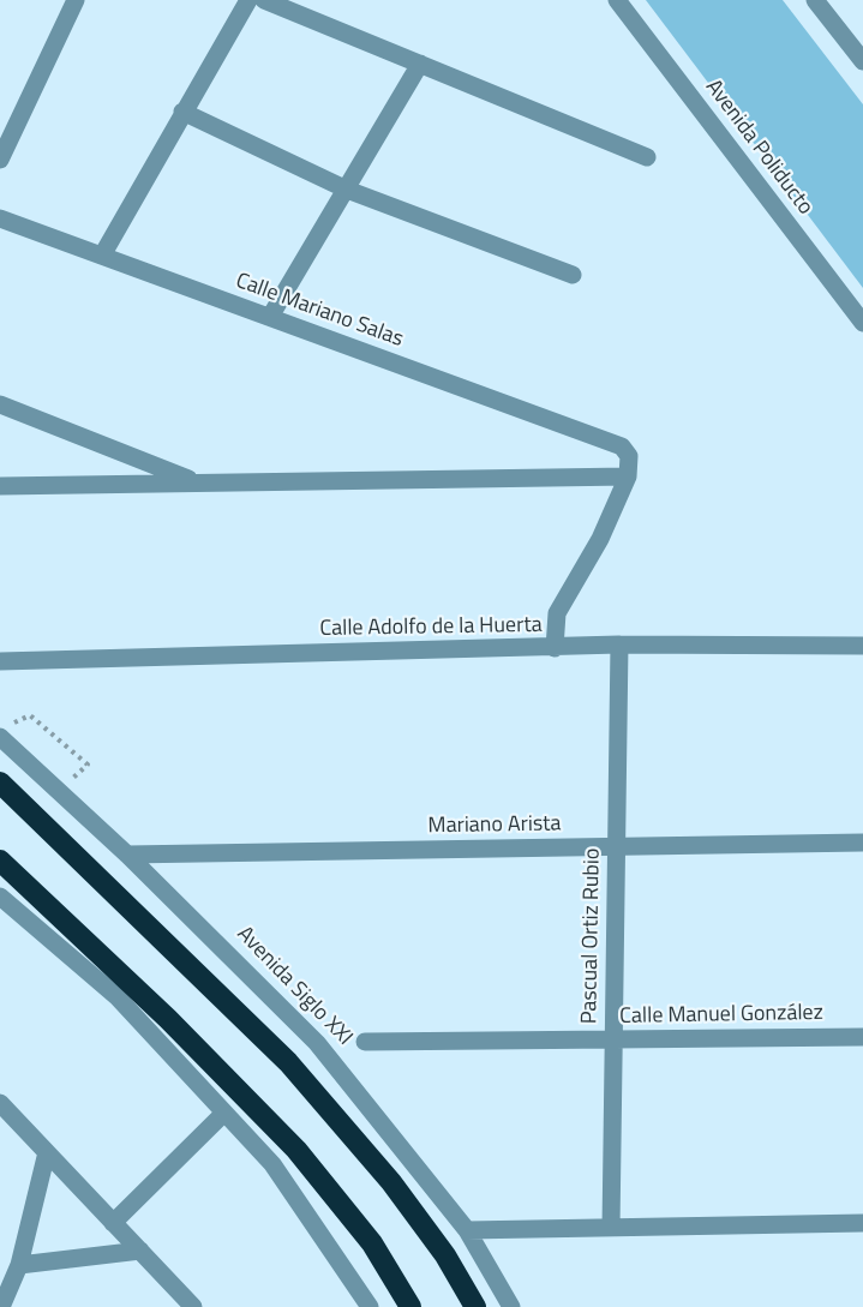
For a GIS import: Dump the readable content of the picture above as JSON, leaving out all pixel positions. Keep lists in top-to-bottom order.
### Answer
{
  "streets": {
    "street": [
      "Avenida Poliducto",
      "Calle Mariano Salas",
      "Calle Adolfo de la Huerta",
      "Mariano Arista",
      "Pascual Ortiz Rubio",
      "Avenida Siglo XXI",
      "Calle Manuel González"
    ]
  },
  "crossings": [
    ["Calle Adolfo de la Huerta", "Pascual Ortiz Rubio"],
    ["Mariano Arista", "Pascual Ortiz Rubio"],
    ["Mariano Arista", "Avenida Siglo XXI"],
    ["Pascual Ortiz Rubio", "Calle Manuel González"]
  ]
}
